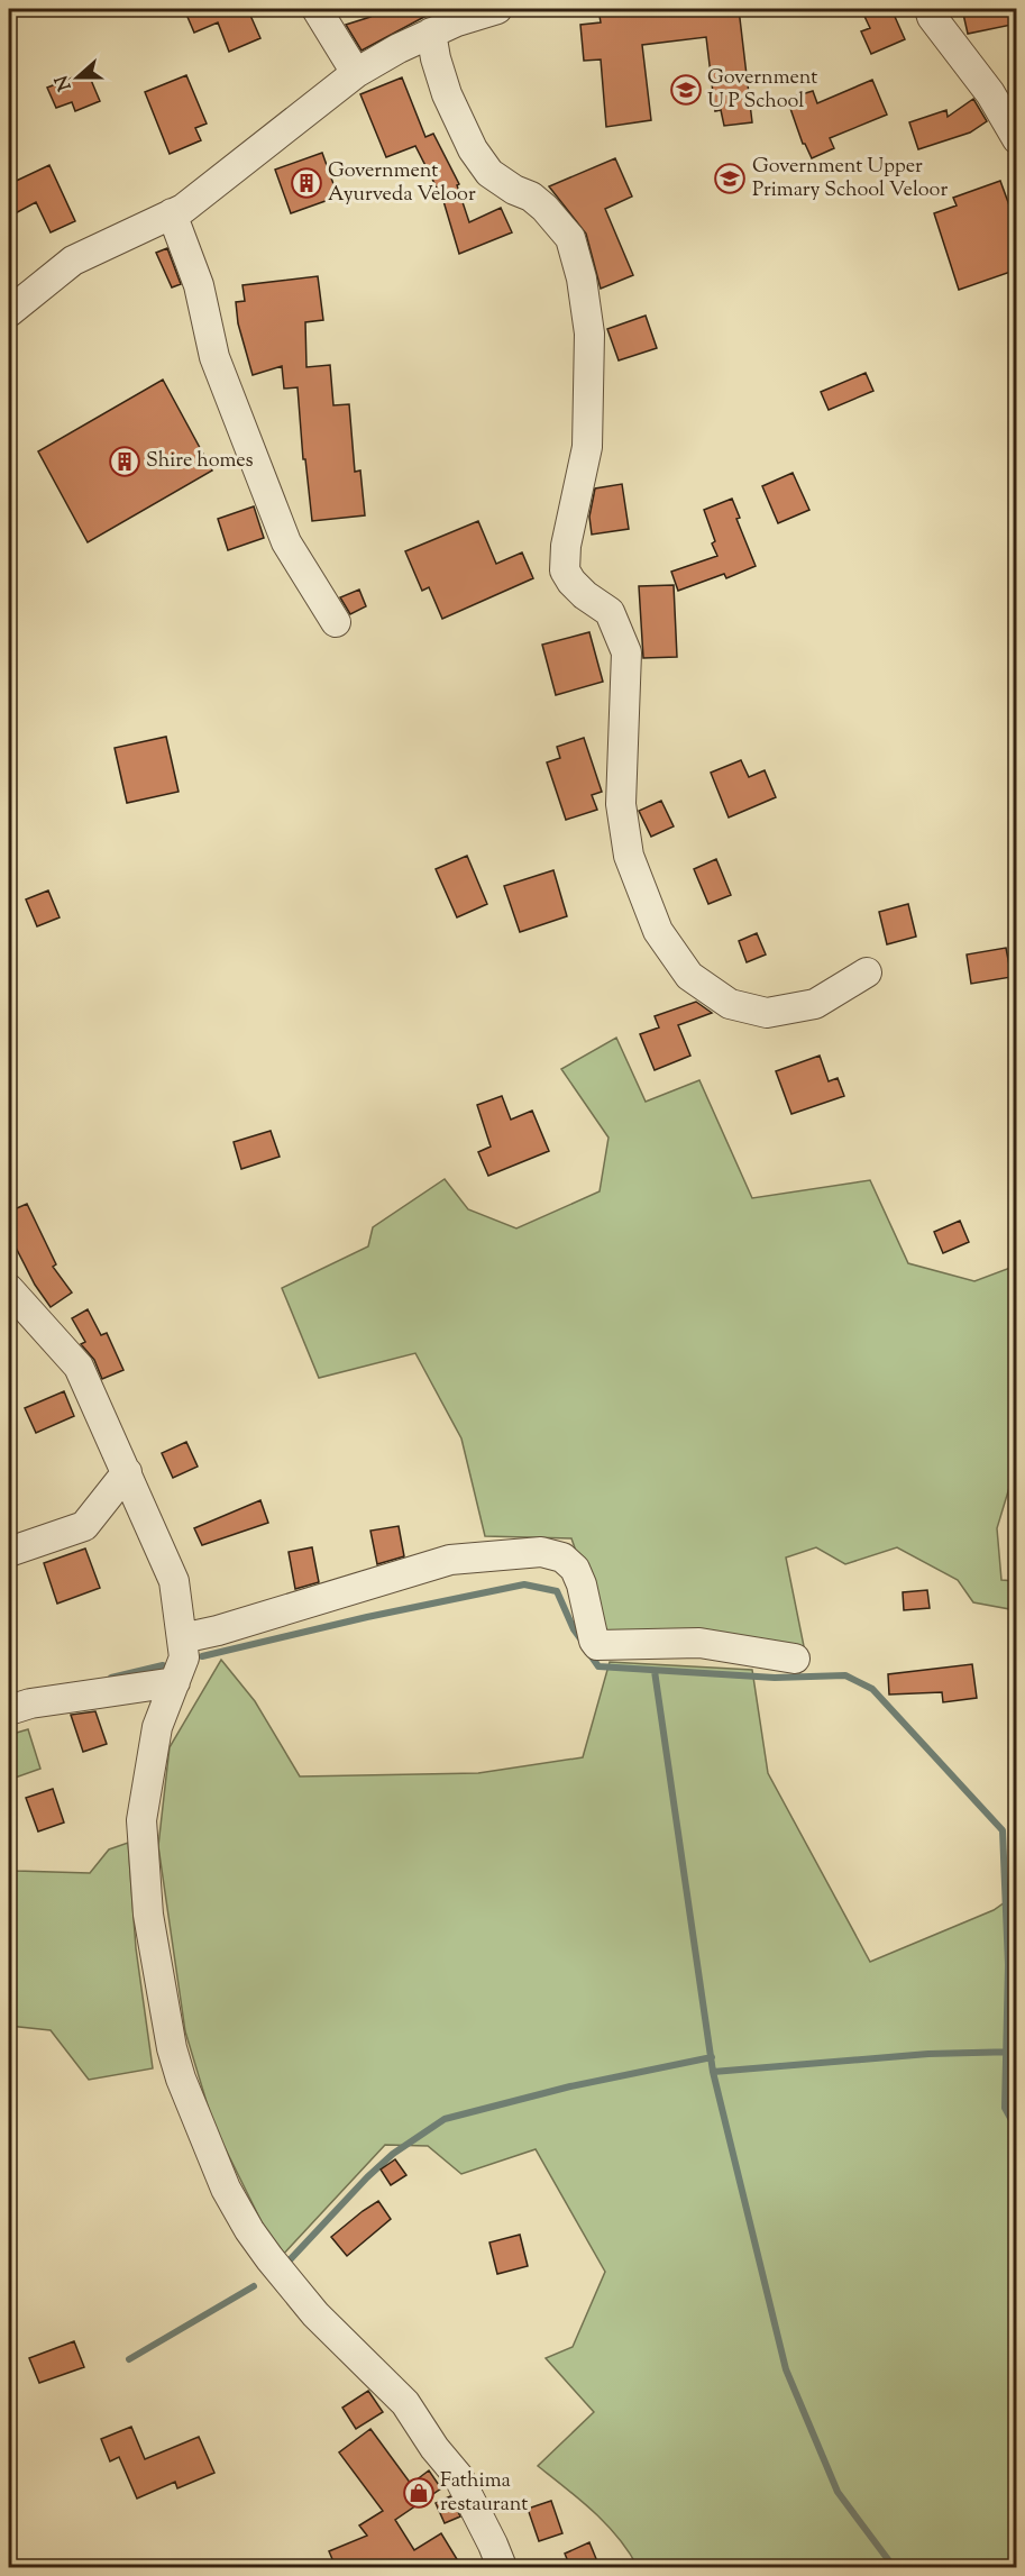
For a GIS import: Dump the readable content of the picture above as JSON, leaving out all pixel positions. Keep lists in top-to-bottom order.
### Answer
{
  "places": {
    "school or university": ["Government U P School", "Government Upper Primary School Veloor"],
    "building": ["Government Ayurveda Veloor", "Shire homes"],
    "shop": ["Fathima restaurant"]
  },
  "north": "left"
}
